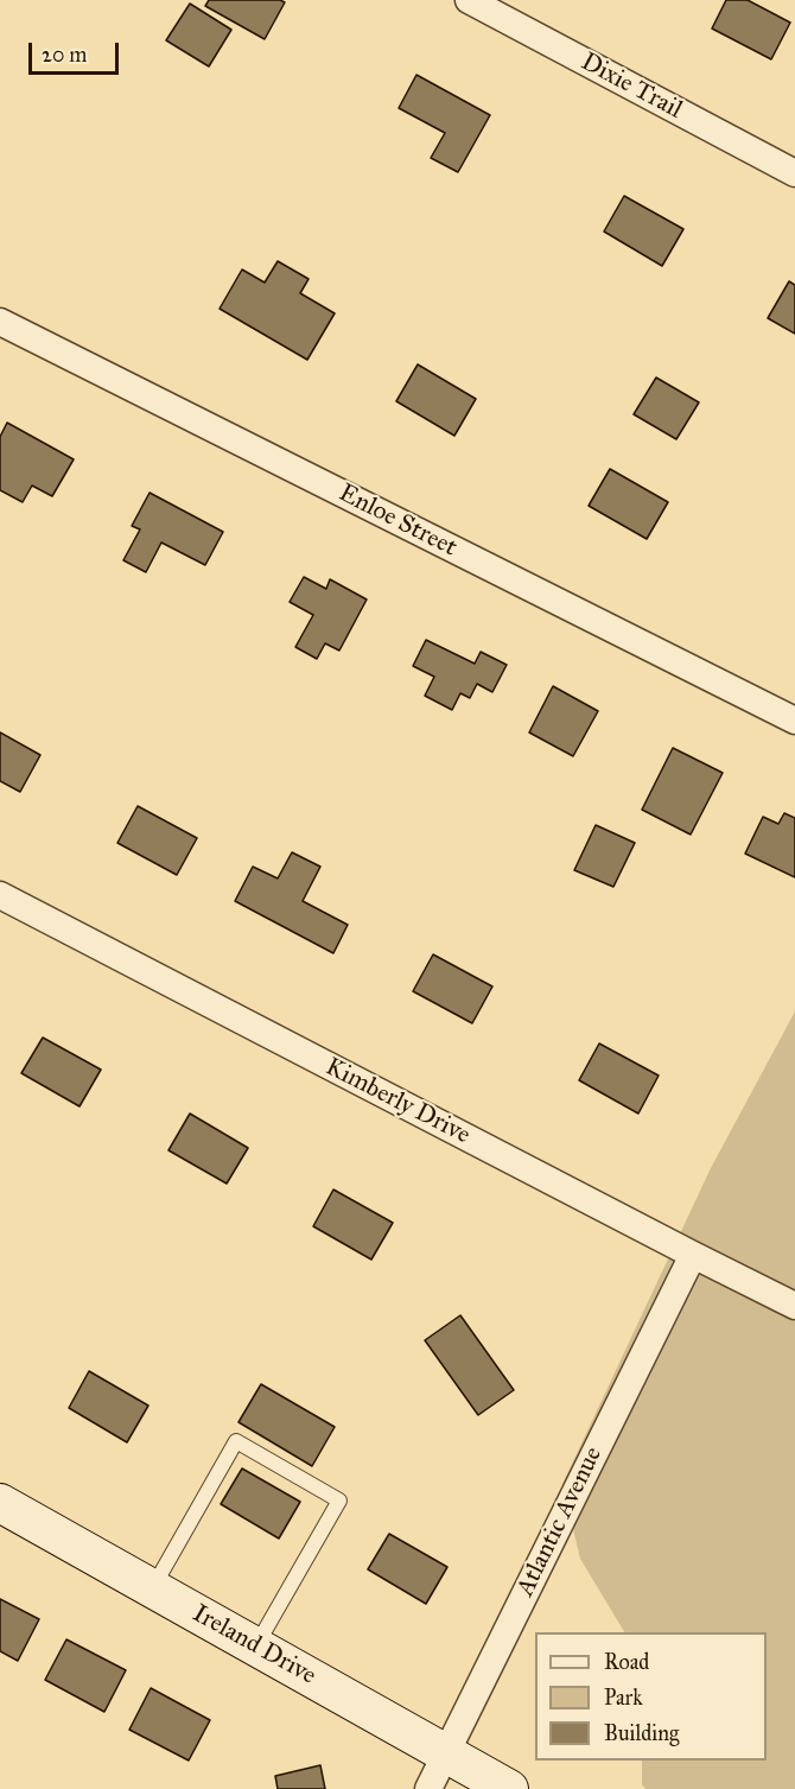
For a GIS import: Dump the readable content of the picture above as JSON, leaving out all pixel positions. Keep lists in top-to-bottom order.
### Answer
{
  "streets": {
    "main road": ["Ireland Drive"],
    "street": [
      "Dixie Trail",
      "Enloe Street",
      "Kimberly Drive",
      "Atlantic Avenue"
    ]
  },
  "crossings": [
    ["Kimberly Drive", "Atlantic Avenue"],
    ["Atlantic Avenue", "Ireland Drive"]
  ],
  "legend": ["Road", "Park", "Building"],
  "scale_bar": "20 m"
}
